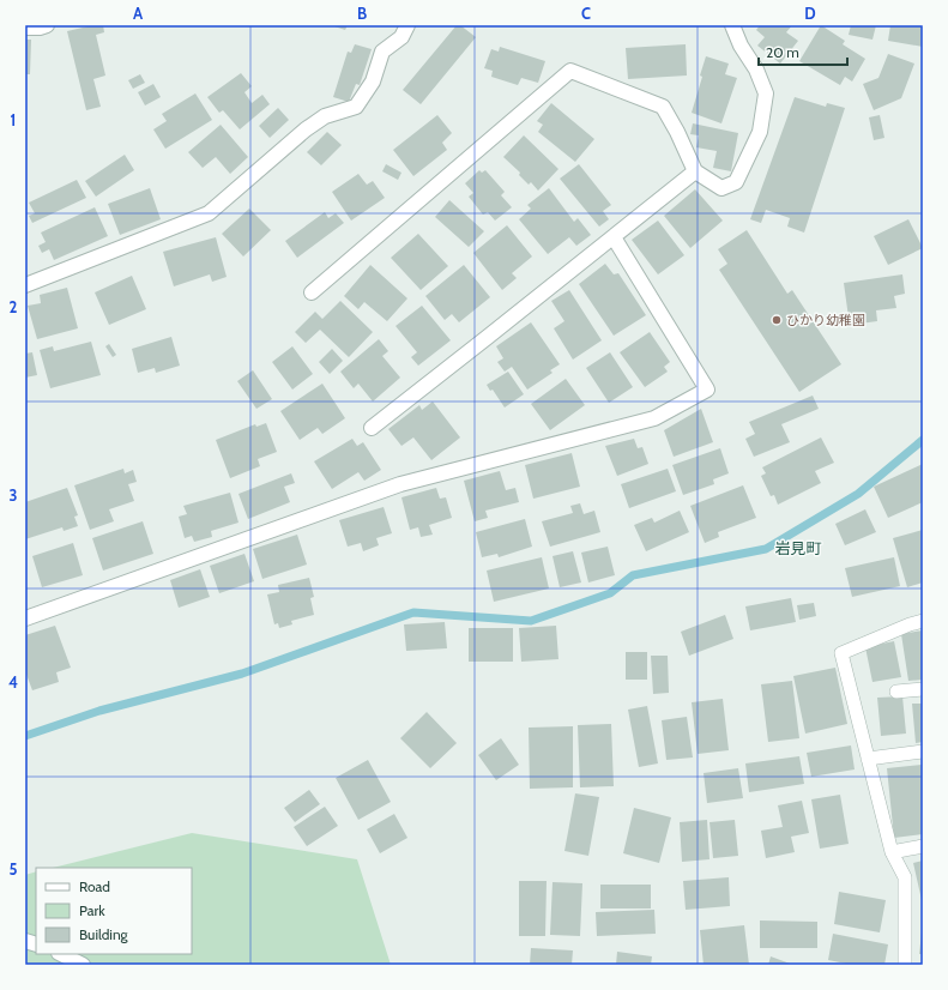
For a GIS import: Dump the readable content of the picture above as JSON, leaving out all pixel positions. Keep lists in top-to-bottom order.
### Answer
{
  "districts": ["岩見町"],
  "places": ["ひかり幼稚園"],
  "legend": ["Road", "Park", "Building"],
  "scale_bar": "20 m",
  "grid": {
    "columns": [
      "A",
      "B",
      "C",
      "D"
    ],
    "rows": [
      "1",
      "2",
      "3",
      "4",
      "5"
    ]
  }
}
